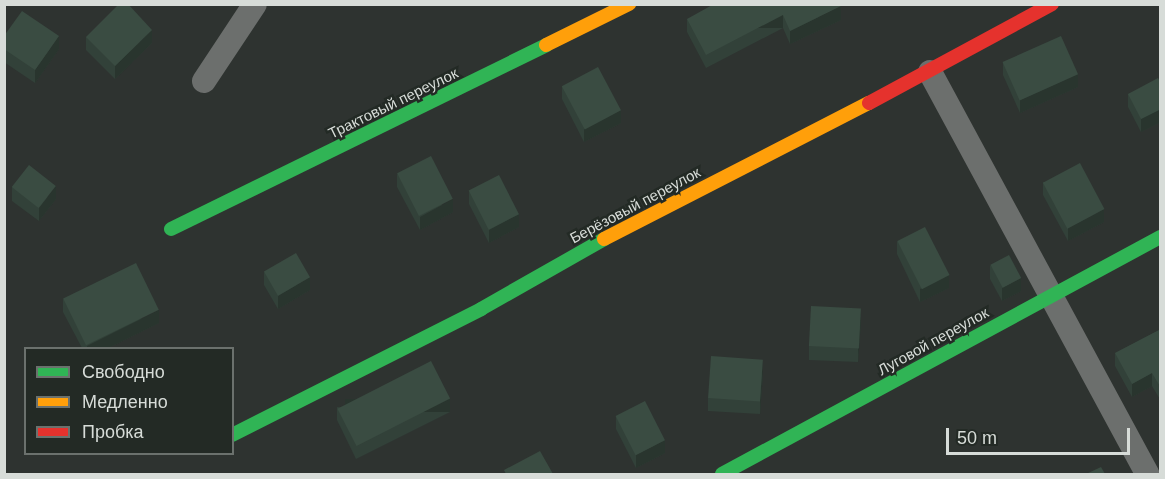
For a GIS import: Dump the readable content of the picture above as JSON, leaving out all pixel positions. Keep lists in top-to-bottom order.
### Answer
{
  "streets": {
    "street": ["Трактовый переулок", "Берёзовый переулок", "Луговой переулок"]
  },
  "legend": ["Свободно", "Медленно", "Пробка"],
  "scale_bar": "50 m"
}
